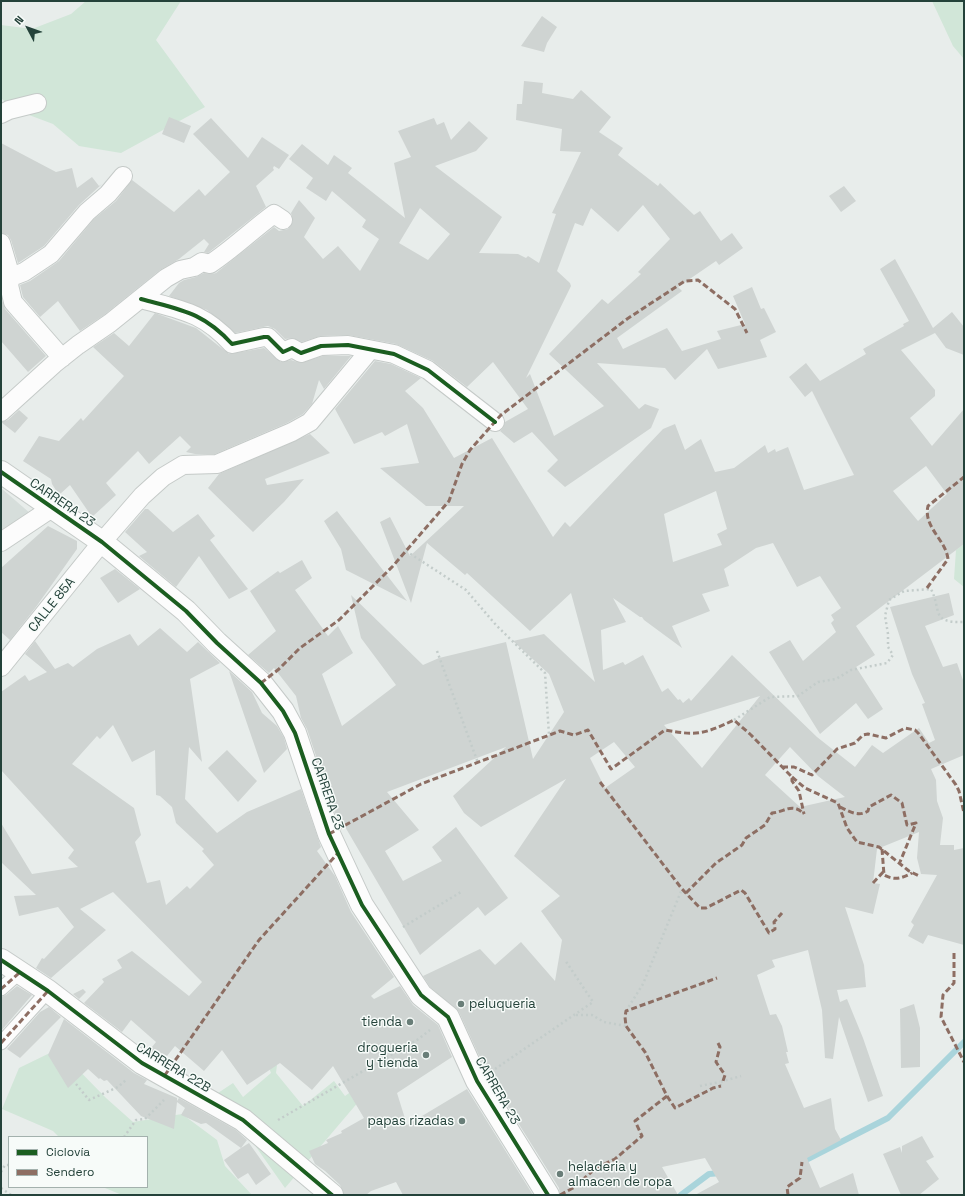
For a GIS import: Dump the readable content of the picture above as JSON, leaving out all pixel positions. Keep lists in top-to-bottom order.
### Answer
{
  "streets": {
    "street": ["CARRERA 23", "CALLE 85A", "CARRERA 22B"]
  },
  "crossings": [
    ["CARRERA 23", "CALLE 85A"]
  ],
  "places": [
    "peluqueria",
    "tienda",
    "drogueria y tienda",
    "papas rizadas",
    "heladeria y almacen de ropa"
  ],
  "legend": ["Ciclovía", "Sendero"],
  "north": "top left"
}
